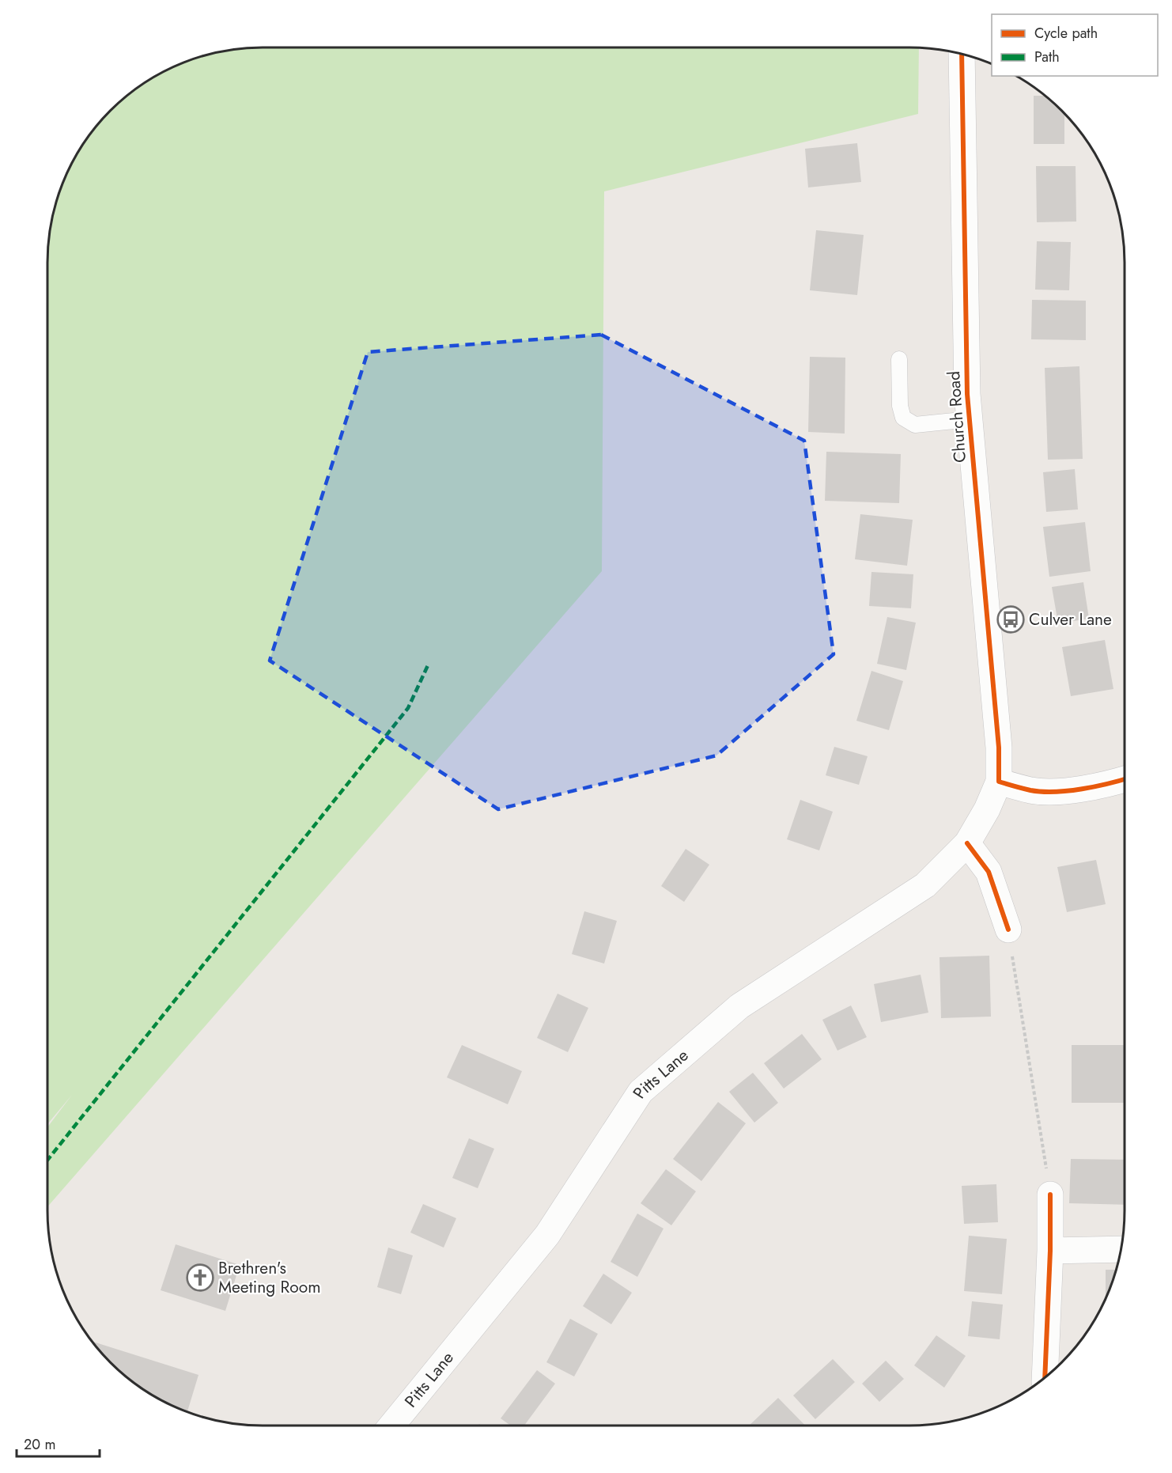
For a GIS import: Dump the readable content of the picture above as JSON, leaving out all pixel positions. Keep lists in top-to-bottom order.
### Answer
{
  "streets": {
    "main road": ["Church Road", "Pitts Lane"]
  },
  "crossings": [
    ["Church Road", "Pitts Lane"]
  ],
  "places": {
    "bus stop": ["Culver Lane"],
    "church": ["Brethren's Meeting Room"]
  },
  "legend": ["Cycle path", "Path"],
  "scale_bar": "20 m"
}
